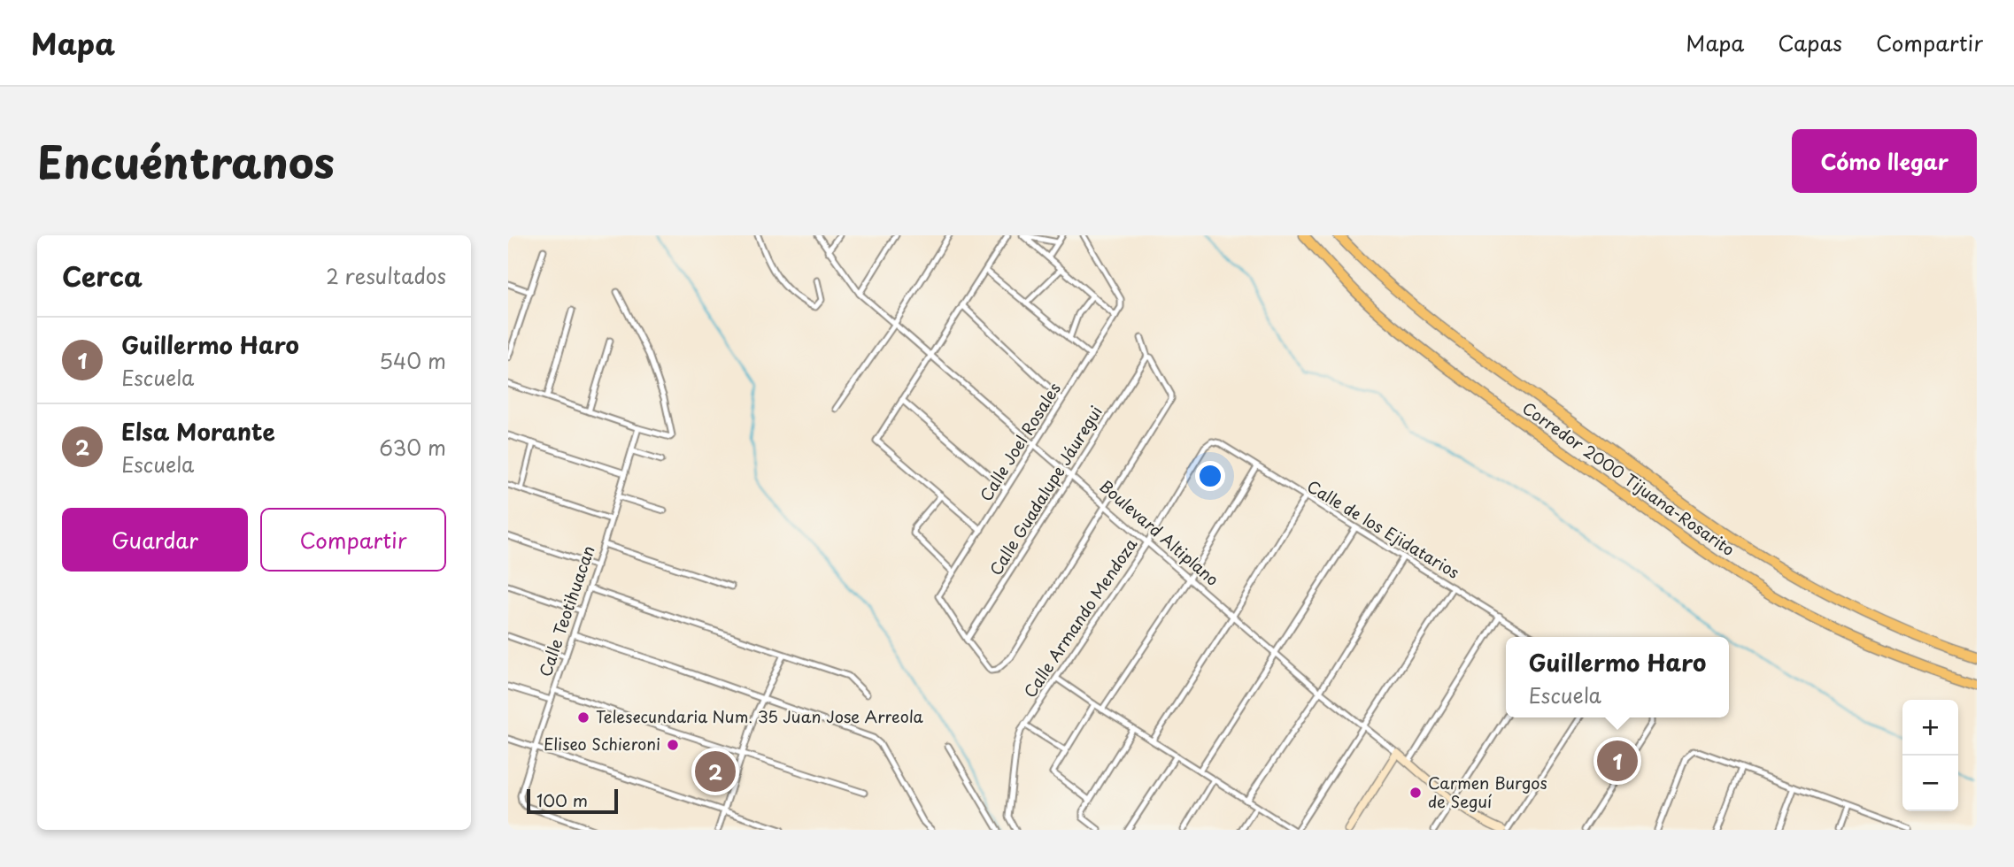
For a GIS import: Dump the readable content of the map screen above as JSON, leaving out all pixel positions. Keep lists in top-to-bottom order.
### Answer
{
  "streets": {
    "highway": ["Corredor 2000 Tijuana-Rosarito"],
    "street": [
      "Calle Joel Rosales",
      "Calle Guadalupe Jáuregui",
      "Calle de los Ejidatarios",
      "Boulevard Altiplano",
      "Calle Teotihuacan",
      "Calle Armando Mendoza"
    ]
  },
  "crossings": [
    ["Calle Joel Rosales", "Calle Guadalupe Jáuregui"],
    ["Calle Joel Rosales", "Boulevard Altiplano"],
    ["Calle Guadalupe Jáuregui", "Boulevard Altiplano"],
    ["Calle de los Ejidatarios", "Calle Armando Mendoza"],
    ["Boulevard Altiplano", "Calle Armando Mendoza"]
  ],
  "places": ["Telesecundaria Num. 35 Juan Jose Arreola", "Eliseo Schieroni", "Carmen Burgos de Seguí"],
  "scale_bar": "100 m",
  "page": {
    "header": "Mapa",
    "nav": ["Mapa", "Capas", "Compartir"],
    "title": "Encuéntranos",
    "buttons": [
      "Cómo llegar",
      ["Guardar", "Compartir"]
    ],
    "heading": ["Cerca", "2 resultados"],
    "list": [
      {
        "mark": "1",
        "name": "Guillermo Haro",
        "note": "Escuela",
        "value": "540 m"
      },
      {
        "mark": "2",
        "name": "Elsa Morante",
        "note": "Escuela",
        "value": "630 m"
      }
    ],
    "popup": ["Guillermo Haro", "Escuela"],
    "map_buttons": ["+", "−"],
    "pins": ["1", "2"],
    "scale": "100 m"
  }
}
